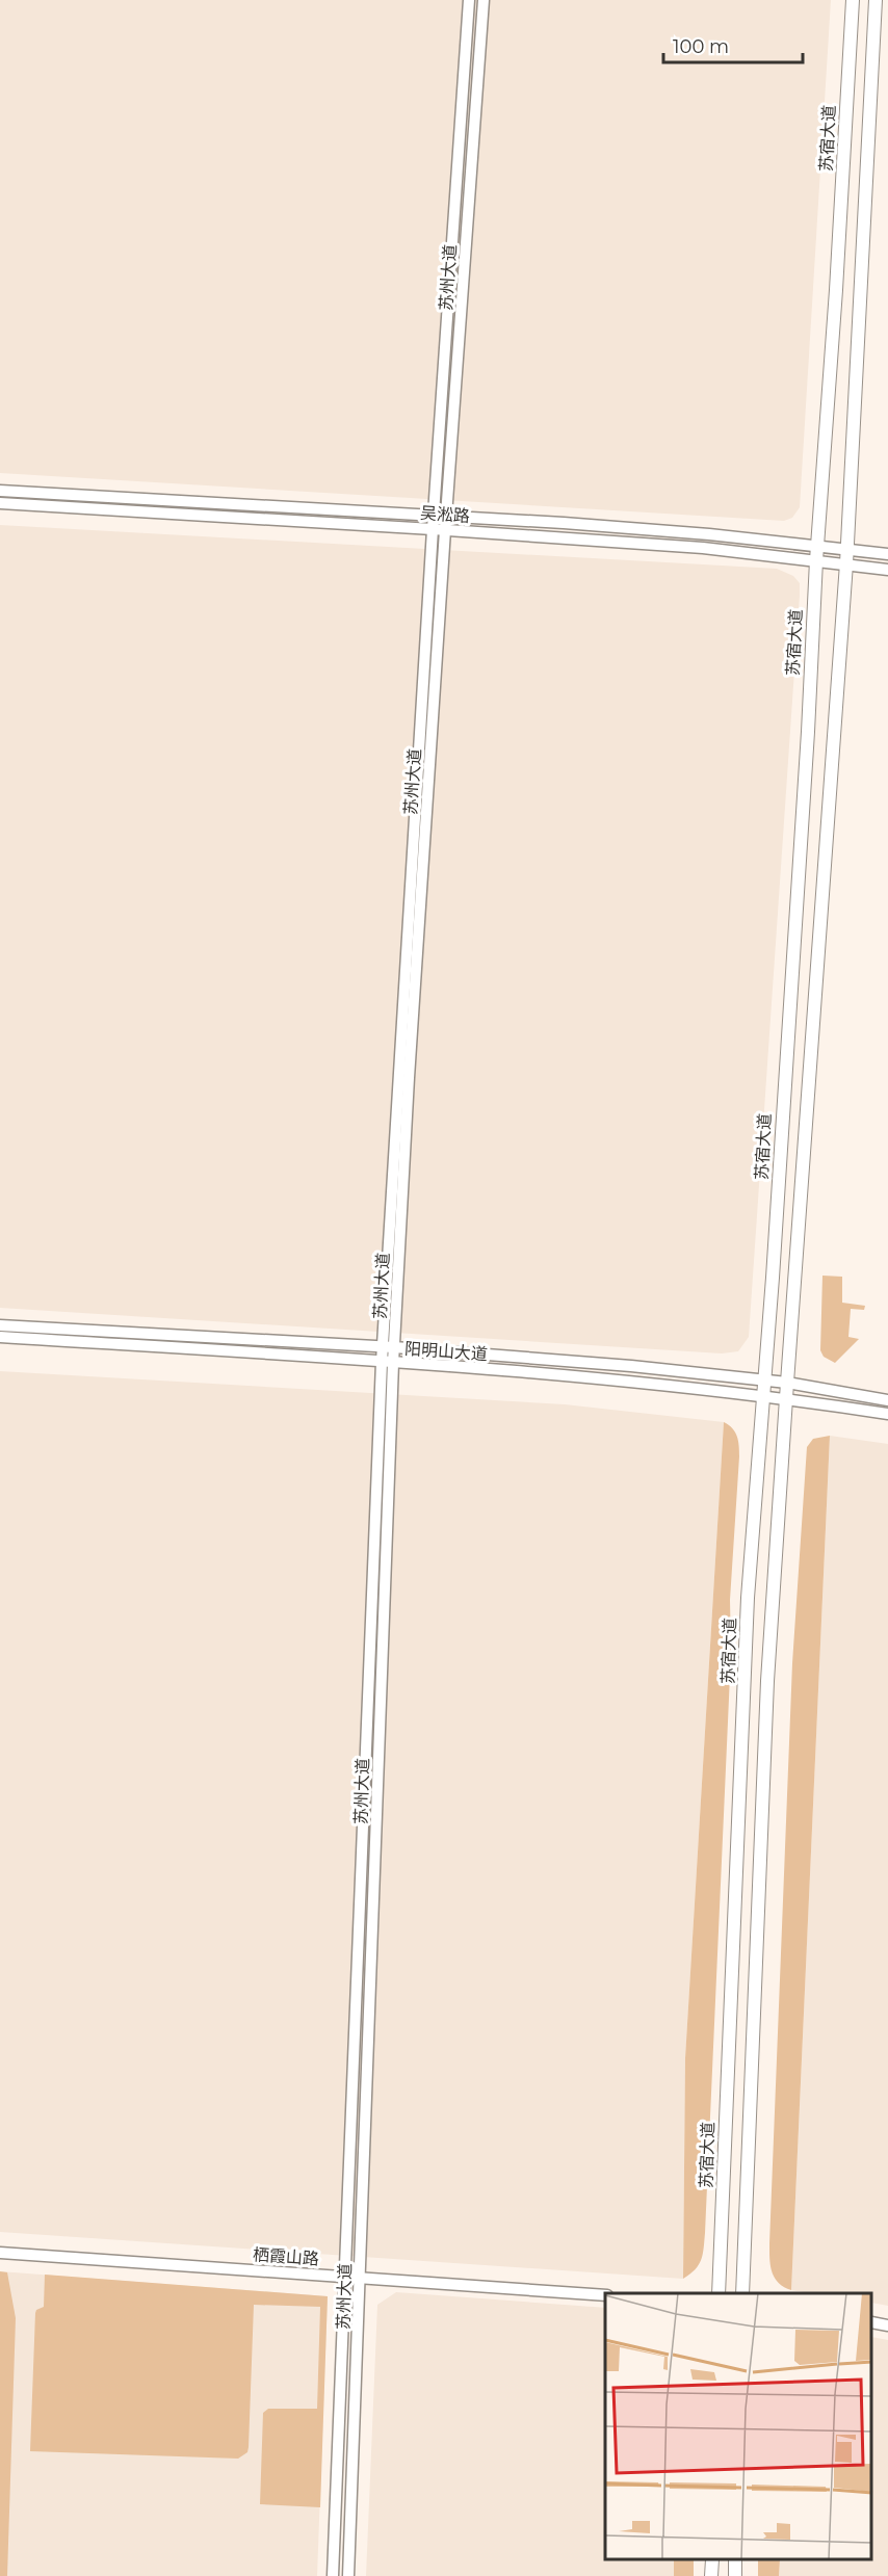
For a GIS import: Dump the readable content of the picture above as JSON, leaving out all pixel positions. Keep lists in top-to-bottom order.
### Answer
{
  "streets": {
    "main road": ["苏宿大道"],
    "street": [
      "苏州大道",
      "吴淞路",
      "阳明山大道",
      "栖霞山路"
    ]
  },
  "crossings": [
    ["苏宿大道", "吴淞路"],
    ["苏宿大道", "阳明山大道"],
    ["苏州大道", "吴淞路"],
    ["苏州大道", "阳明山大道"],
    ["苏州大道", "栖霞山路"]
  ],
  "scale_bar": "100 m"
}
